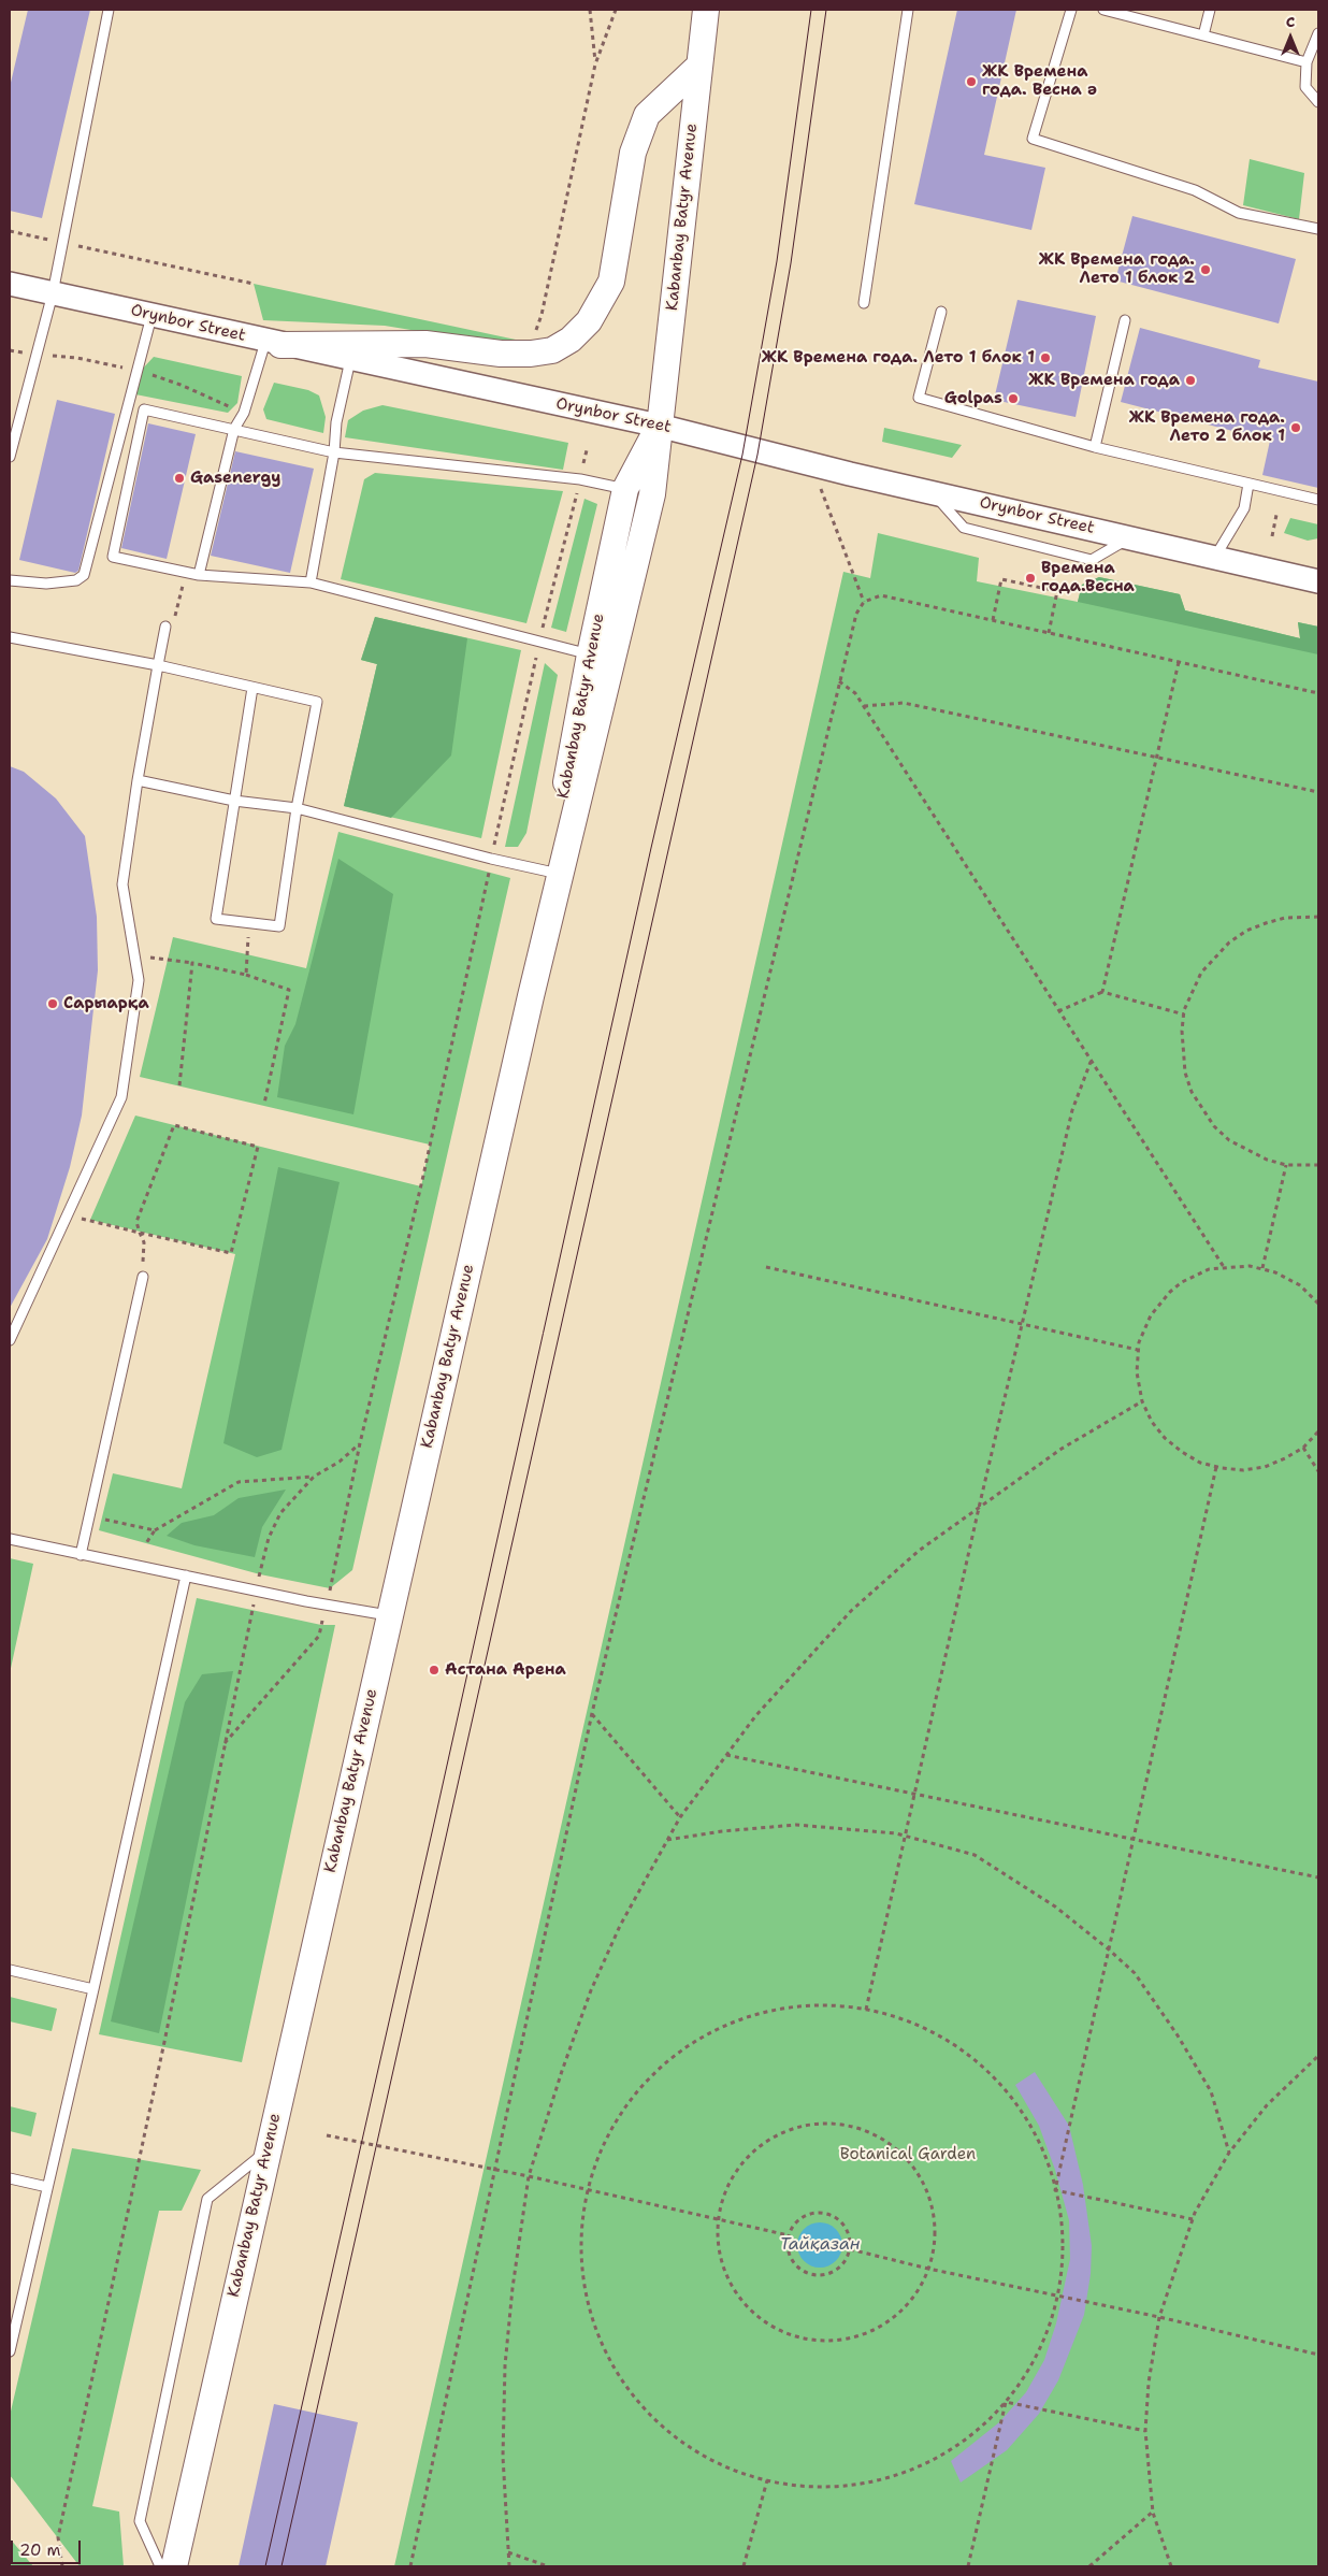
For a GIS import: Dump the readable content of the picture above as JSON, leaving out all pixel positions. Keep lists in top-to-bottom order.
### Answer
{
  "streets": {
    "main road": ["Kabanbay Batyr Avenue"],
    "street": ["Orynbor Street"]
  },
  "crossings": [
    ["Kabanbay Batyr Avenue", "Orynbor Street"]
  ],
  "water": ["Тайқазан"],
  "parks": ["Botanical Garden"],
  "places": [
    "ЖК Времена года. Весна ә",
    "ЖК Времена года. Лето 1 блок 2",
    "ЖК Времена года. Лето 1 блок 1",
    "ЖК Времена года",
    "Golpas",
    "ЖК Времена года. Лето 2 блок 1",
    "Gasenergy",
    "Времена года.Весна",
    "Сарыарқа",
    "Астана Арена"
  ],
  "scale_bar": "20 m",
  "north": "top"
}
